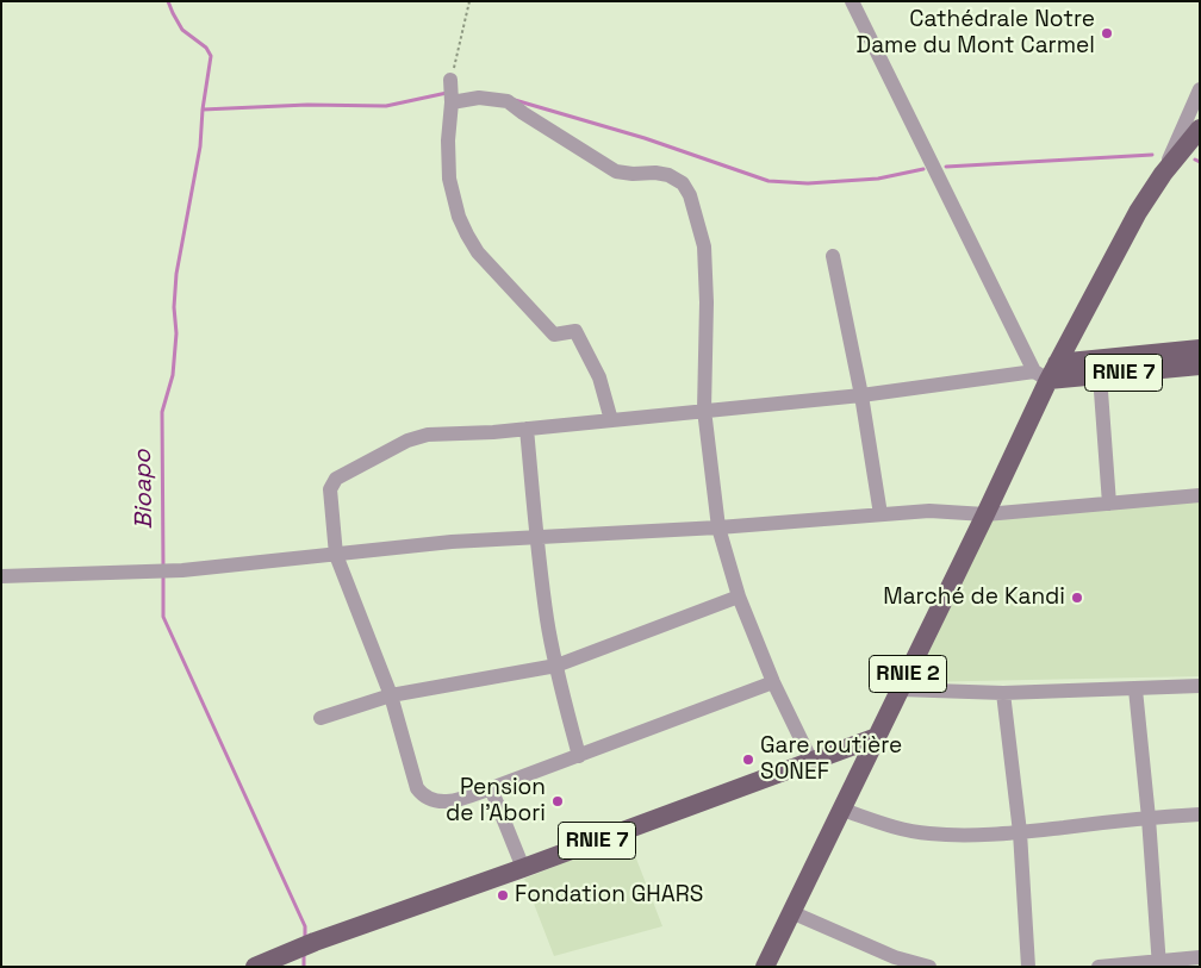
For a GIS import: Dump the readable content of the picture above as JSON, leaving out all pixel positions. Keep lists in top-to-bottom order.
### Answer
{
  "streets": {
    "main road": ["RNIE 7", "RNIE 2"]
  },
  "crossings": [
    ["RNIE 7", "RNIE 2"]
  ],
  "water": ["Bioapo"],
  "places": [
    "Cathédrale Notre Dame du Mont Carmel",
    "Marché de Kandi",
    "Gare routière SONEF",
    "Pension de l'Abori",
    "Fondation GHARS"
  ]
}
